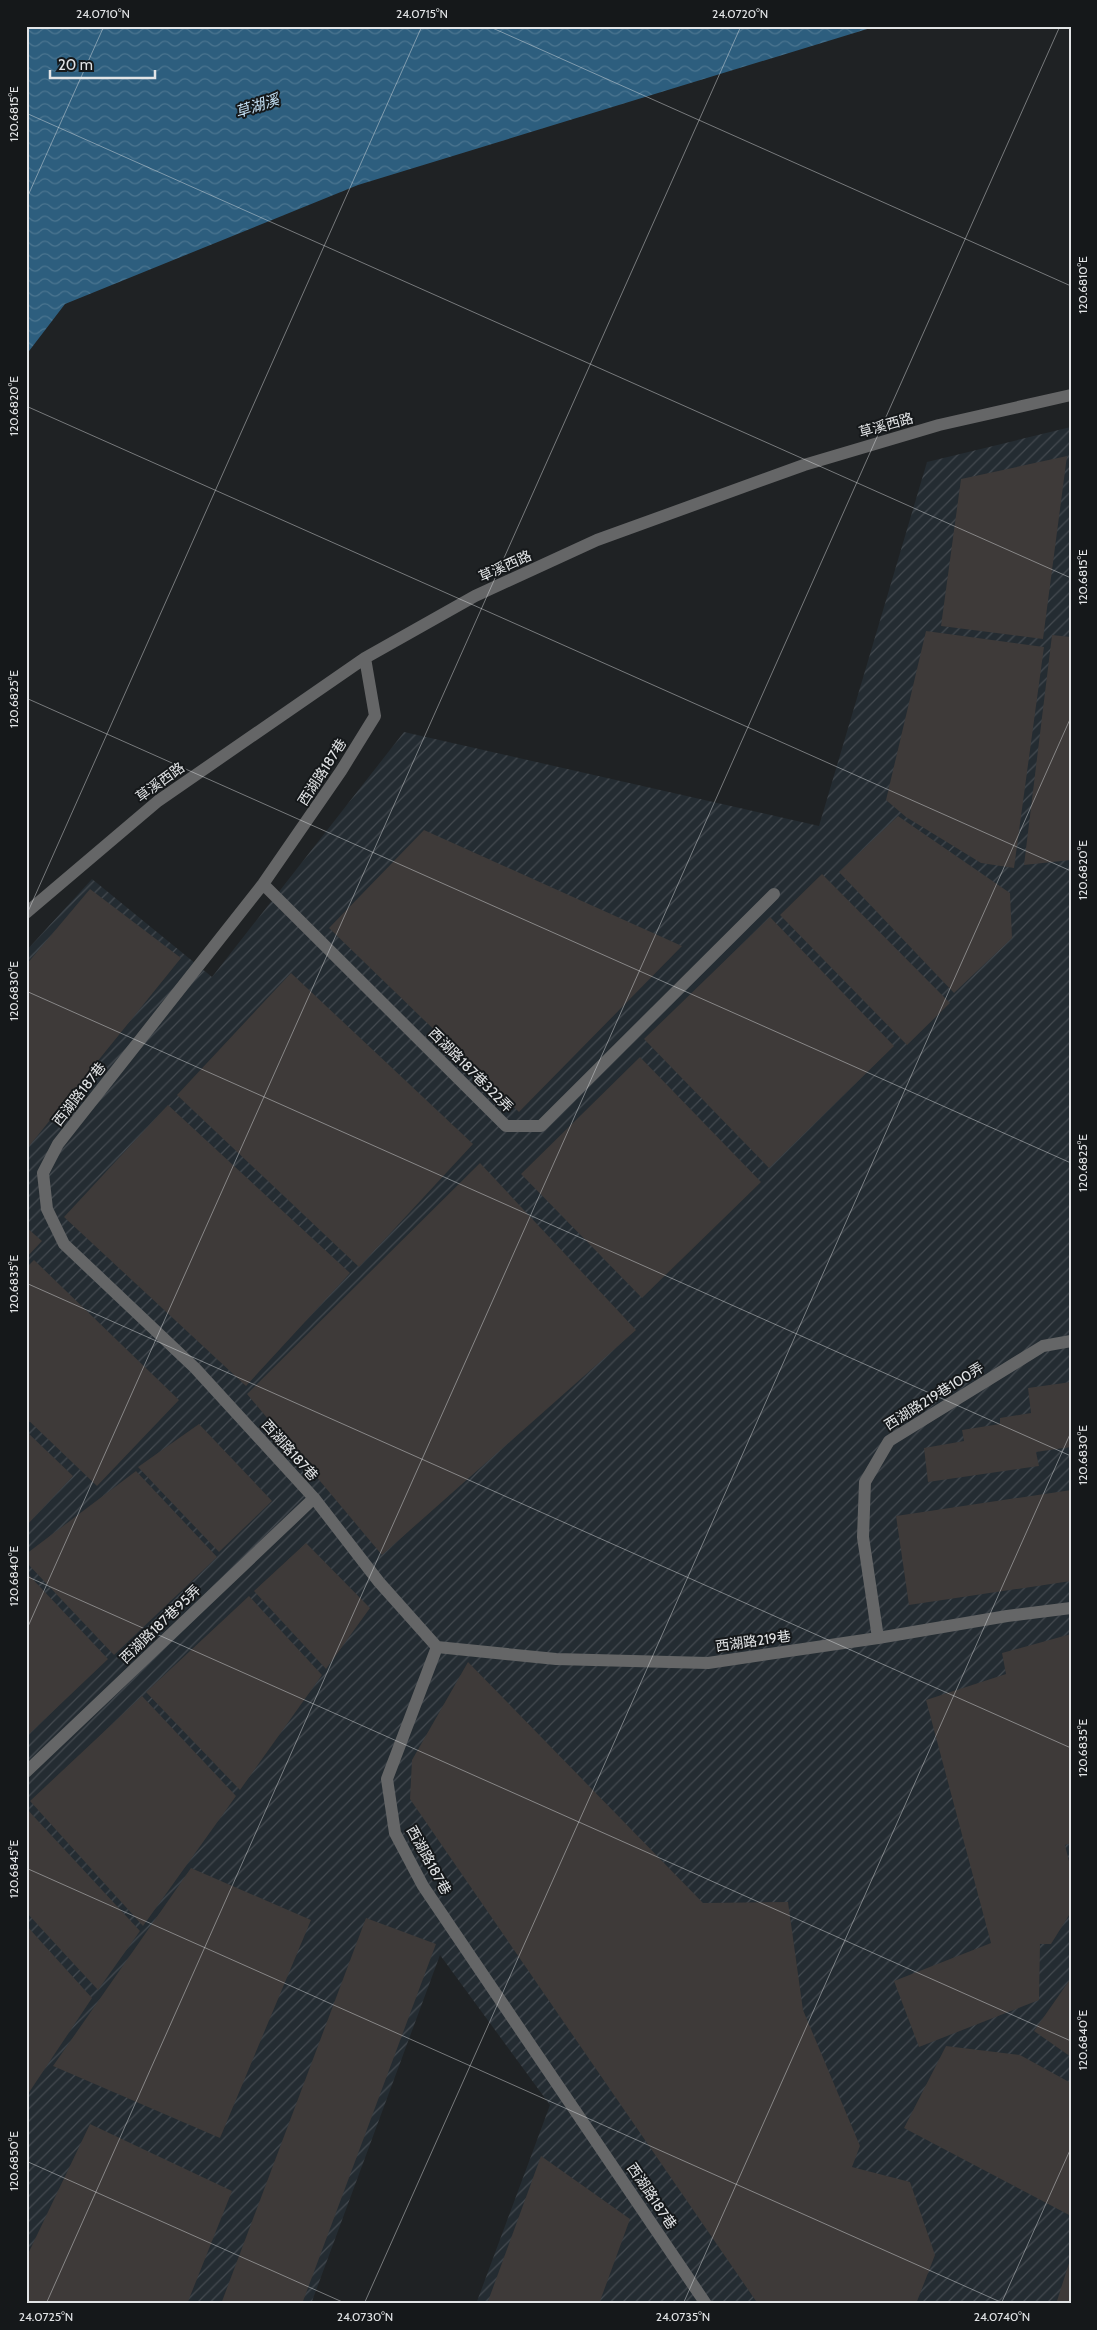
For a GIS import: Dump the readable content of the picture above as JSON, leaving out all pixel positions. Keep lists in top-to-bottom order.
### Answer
{
  "streets": {
    "street": [
      "草溪西路",
      "西湖路187巷",
      "西湖路187巷322弄",
      "西湖路219巷100弄",
      "西湖路187巷95弄",
      "西湖路219巷"
    ]
  },
  "crossings": [
    ["草溪西路", "西湖路187巷"],
    ["西湖路187巷", "西湖路187巷322弄"],
    ["西湖路187巷", "西湖路187巷95弄"],
    ["西湖路187巷", "西湖路219巷"],
    ["西湖路219巷100弄", "西湖路219巷"]
  ],
  "water": ["草湖溪"],
  "scale_bar": "20 m",
  "coordinates": [
    "24.0710°N",
    "24.0715°N",
    "24.0720°N",
    "120.6815°E",
    "120.6810°E",
    "120.6820°E",
    "120.6825°E",
    "120.6830°E",
    "120.6835°E",
    "120.6840°E",
    "120.6845°E",
    "120.6850°E",
    "24.0725°N",
    "24.0730°N",
    "24.0735°N",
    "24.0740°N"
  ]
}
